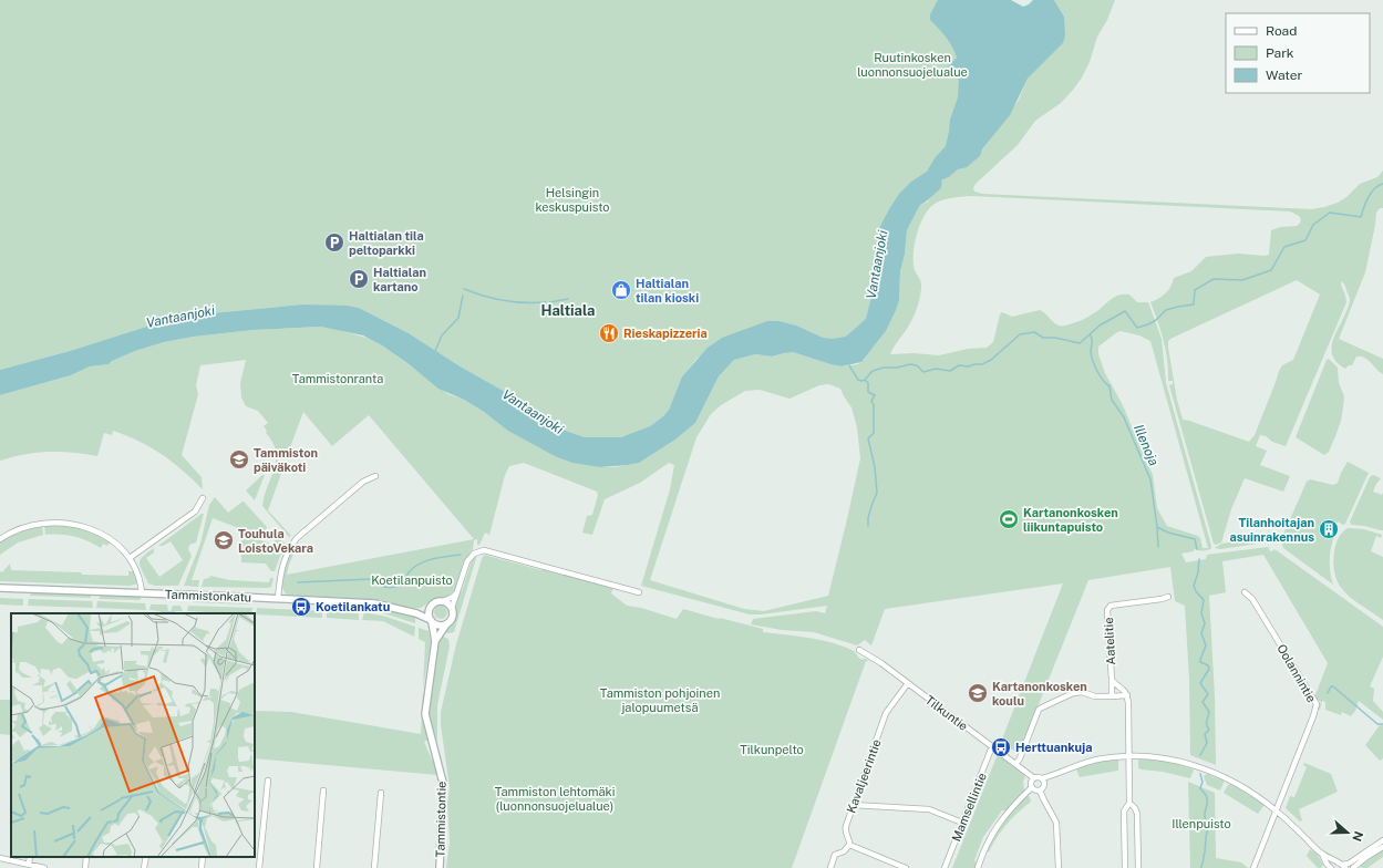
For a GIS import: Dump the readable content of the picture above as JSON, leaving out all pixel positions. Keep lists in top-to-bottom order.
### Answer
{
  "streets": {
    "street": [
      "Tammistonkatu",
      "Aatelitie",
      "Oolannintie",
      "Tilkuntie",
      "Kavaljeerintie",
      "Mamsellintie",
      "Tammistontie"
    ]
  },
  "crossings": [
    ["Tammistonkatu", "Tammistontie"],
    ["Tilkuntie", "Kavaljeerintie"],
    ["Tilkuntie", "Mamsellintie"]
  ],
  "districts": ["Haltiala"],
  "water": ["Vantaanjoki", "Illenoja"],
  "parks": [
    "Ruutinkosken luonnonsuojelualue",
    "Helsingin keskuspuisto",
    "Tammistonranta",
    "Koetilanpuisto",
    "Tammiston pohjoinen jalopuumetsä",
    "Tilkunpelto",
    "Tammiston lehtomäki (luonnonsuojelualue)",
    "Illenpuisto"
  ],
  "places": {
    "parking": ["Haltialan tila peltoparkki", "Haltialan kartano"],
    "shop": ["Haltialan tilan kioski"],
    "restaurant": ["Rieskapizzeria"],
    "school or university": ["Tammiston päiväkoti", "Touhula LoistoVekara", "Kartanonkosken koulu"],
    "sports": ["Kartanonkosken liikuntapuisto"],
    "building": ["Tilanhoitajan asuinrakennus"],
    "bus stop": ["Koetilankatu", "Herttuankuja"]
  },
  "legend": ["Road", "Park", "Water"],
  "north": "right"
}
